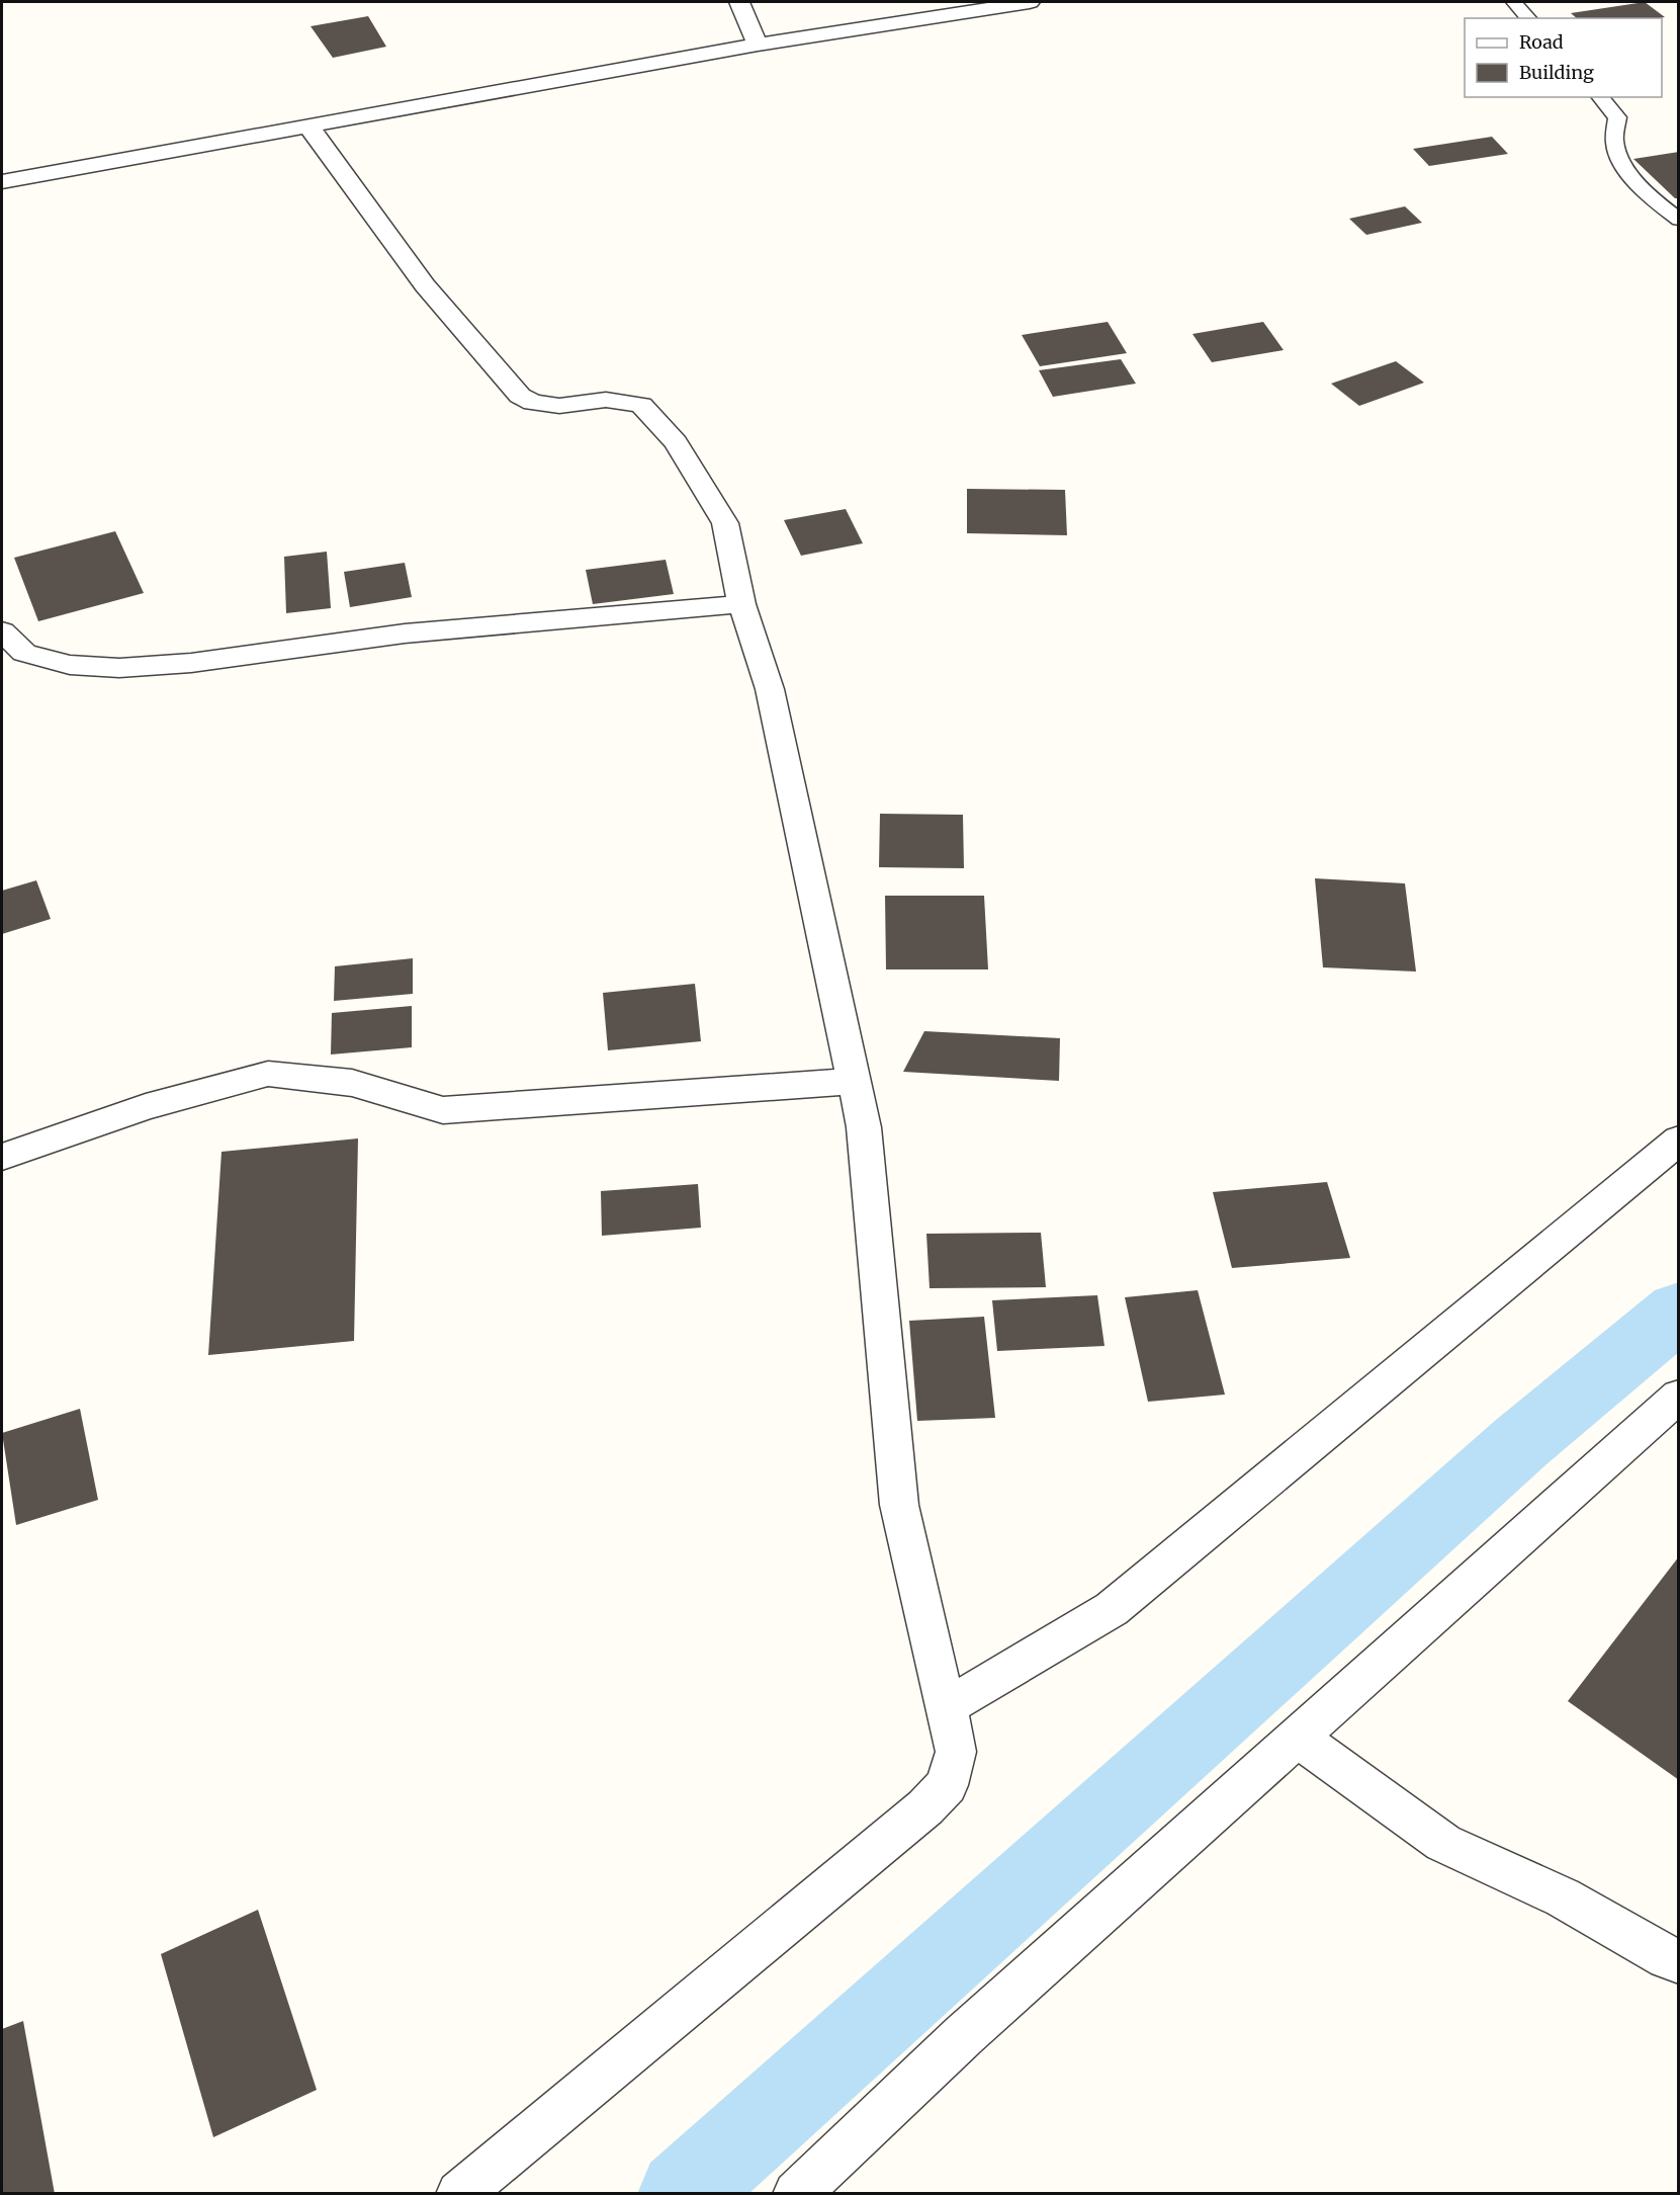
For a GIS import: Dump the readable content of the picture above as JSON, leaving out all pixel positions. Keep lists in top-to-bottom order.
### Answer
{
  "legend": ["Road", "Building"]
}
